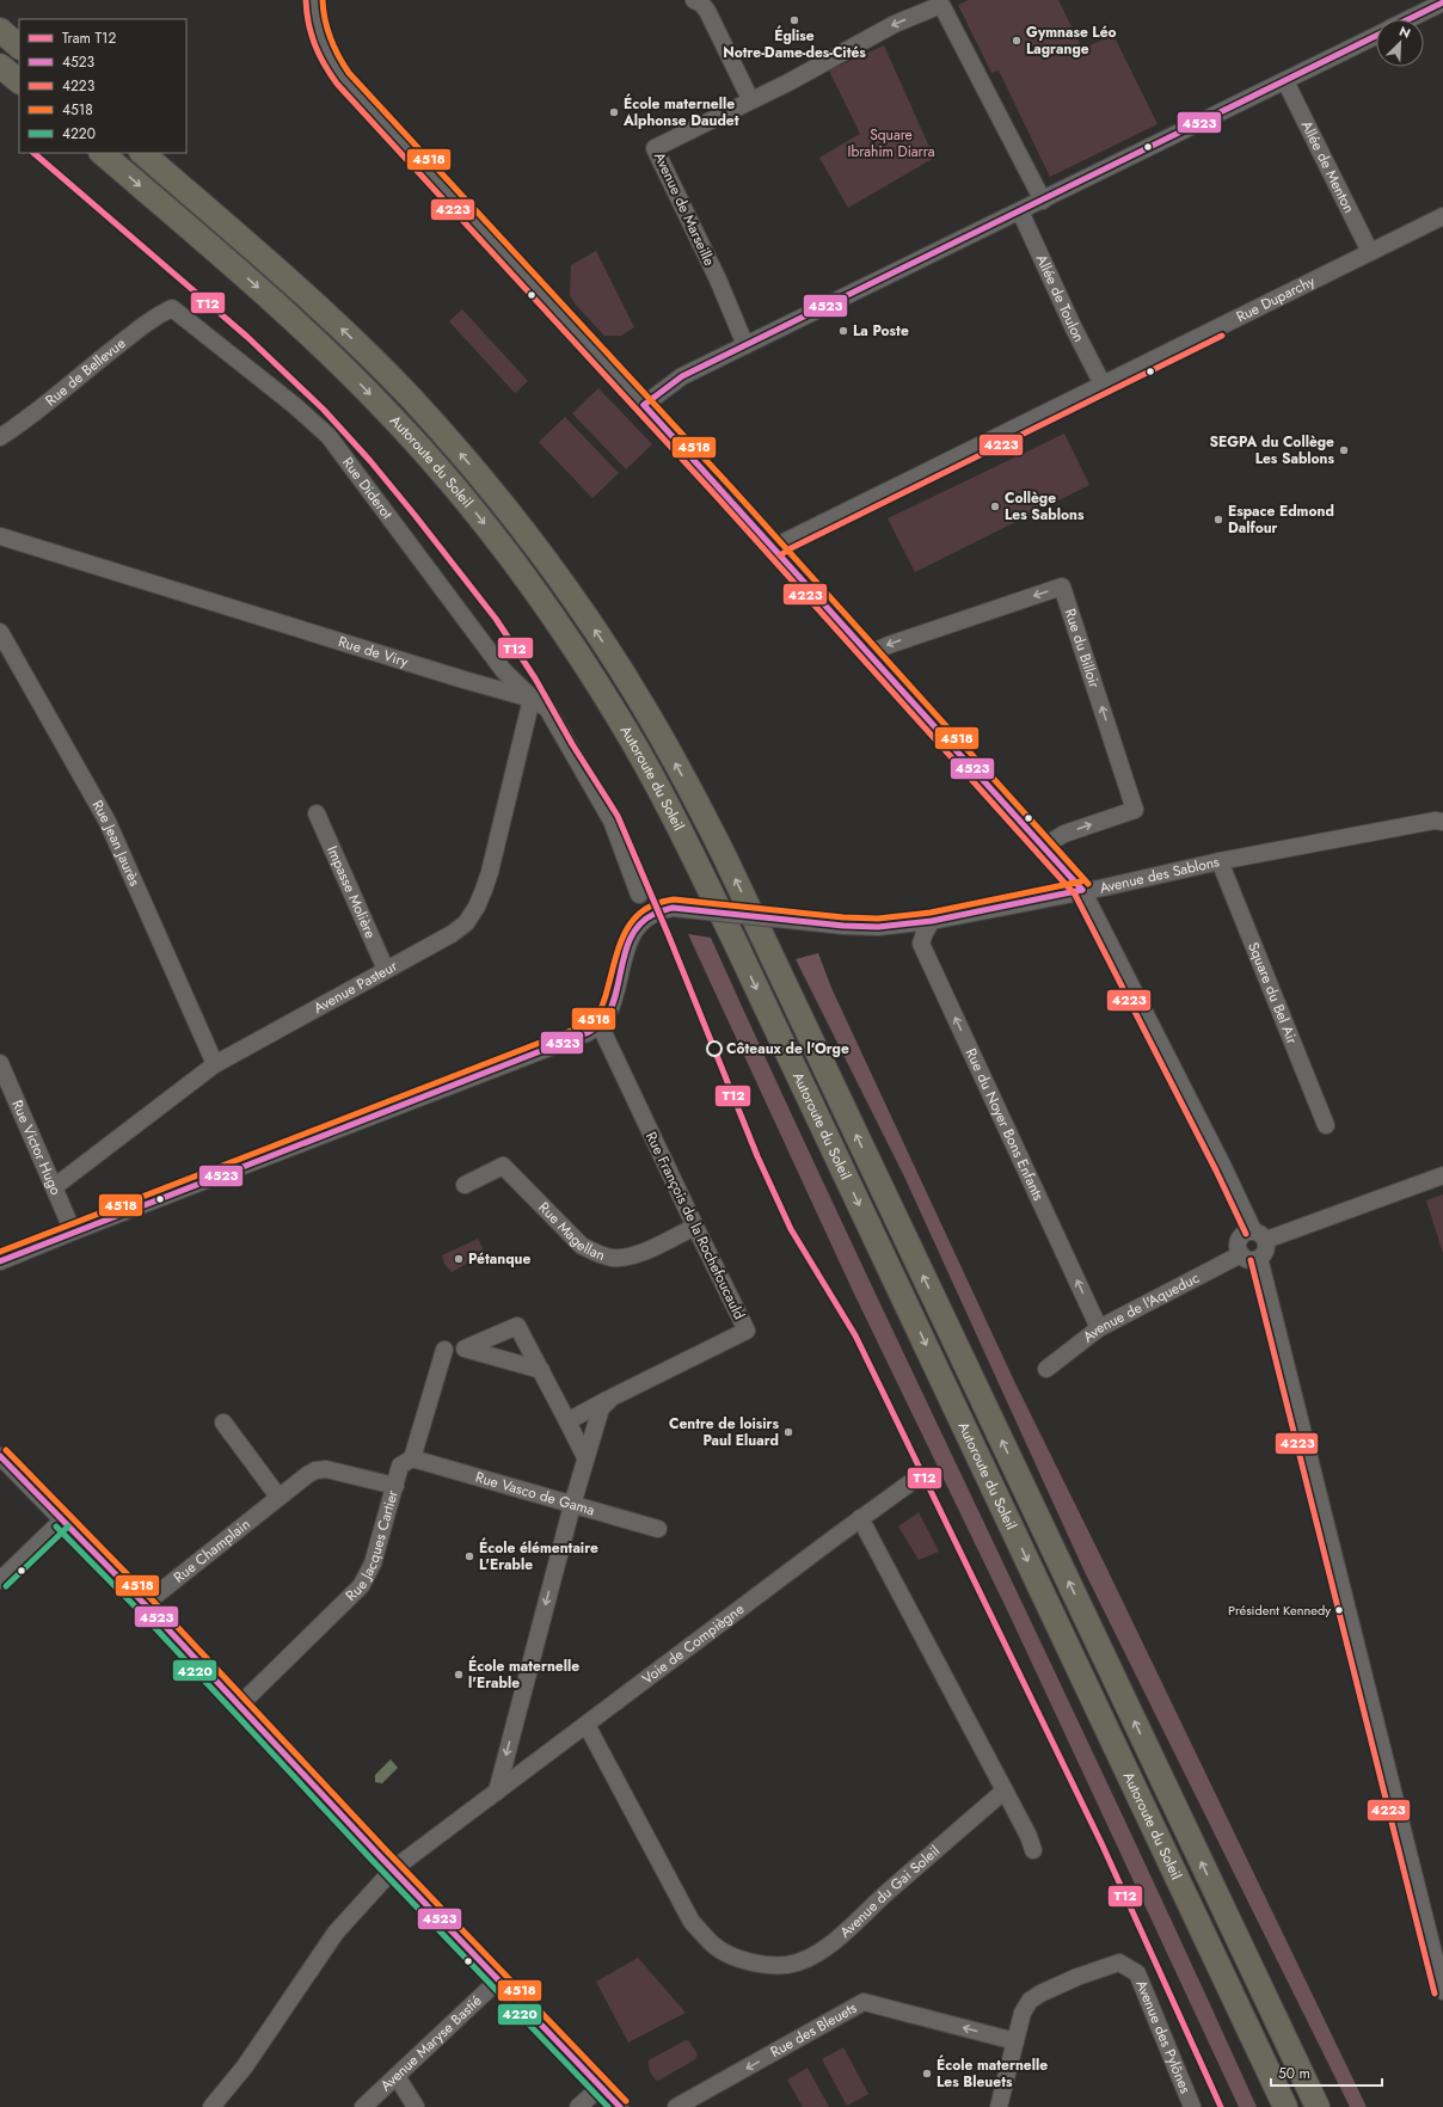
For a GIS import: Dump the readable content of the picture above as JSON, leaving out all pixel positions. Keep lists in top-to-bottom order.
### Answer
{
  "streets": {
    "highway": ["Autoroute du Soleil"],
    "street": [
      "Allée de Menton",
      "Avenue de Marseille",
      "Allée de Toulon",
      "Rue Duparchy",
      "Rue de Bellevue",
      "Rue Diderot",
      "Rue du Billoir",
      "Rue de Viry",
      "Rue Jean Jaurès",
      "Avenue des Sablons",
      "Impasse Molière",
      "Avenue Pasteur",
      "Square du Bel Air",
      "Rue du Noyer Bons Enfants",
      "Rue Victor Hugo",
      "Rue François de la Rochefoucauld",
      "Rue Magellan",
      "Avenue de l'Aqueduc",
      "Rue Vasco de Gama",
      "Rue Jacques Cartier",
      "Rue Champlain",
      "Voie de Compiègne",
      "Avenue du Gai Soleil",
      "Rue des Bleuets",
      "Avenue des Pylônes",
      "Avenue Maryse Bastié"
    ]
  },
  "crossings": [
    ["Allée de Menton", "Rue Duparchy"],
    ["Allée de Toulon", "Rue Duparchy"],
    ["Rue de Bellevue", "Rue Diderot"],
    ["Rue Diderot", "Rue de Viry"],
    ["Rue Diderot", "Avenue Pasteur"],
    ["Rue de Viry", "Avenue Pasteur"],
    ["Rue Jean Jaurès", "Avenue Pasteur"],
    ["Avenue des Sablons", "Square du Bel Air"],
    ["Avenue des Sablons", "Rue du Noyer Bons Enfants"],
    ["Avenue des Sablons", "Rue François de la Rochefoucauld"],
    ["Impasse Molière", "Avenue Pasteur"],
    ["Avenue Pasteur", "Rue Victor Hugo"],
    ["Rue du Noyer Bons Enfants", "Avenue de l'Aqueduc"],
    ["Rue François de la Rochefoucauld", "Rue Magellan"],
    ["Rue François de la Rochefoucauld", "Rue Vasco de Gama"],
    ["Rue François de la Rochefoucauld", "Voie de Compiègne"],
    ["Rue Vasco de Gama", "Rue Jacques Cartier"],
    ["Rue Jacques Cartier", "Rue Champlain"],
    ["Voie de Compiègne", "Avenue du Gai Soleil"],
    ["Rue des Bleuets", "Avenue des Pylônes"]
  ],
  "one_way": ["Rue du Noyer Bons Enfants", "Rue des Bleuets"],
  "parks": ["Square Ibrahim Diarra"],
  "places": [
    "Église Notre-Dame-des-Cités",
    "Gymnase Léo Lagrange",
    "École maternelle Alphonse Daudet",
    "La Poste",
    "SEGPA du Collège Les Sablons",
    "Collège Les Sablons",
    "Espace Edmond Dalfour",
    "Côteaux de l'Orge",
    "Pétanque",
    "Centre de loisirs Paul Eluard",
    "École élémentaire L'Erable",
    "Président Kennedy",
    "École maternelle l'Erable",
    "École maternelle Les Bleuets"
  ],
  "lines": [
    "transit line 4223",
    "transit line 4518",
    "transit line 4523",
    "tram line T12",
    "transit line 4220"
  ],
  "legend": [
    "Tram T12",
    "4523",
    "4223",
    "4518",
    "4220"
  ],
  "scale_bar": "50 m",
  "north": "top right"
}
